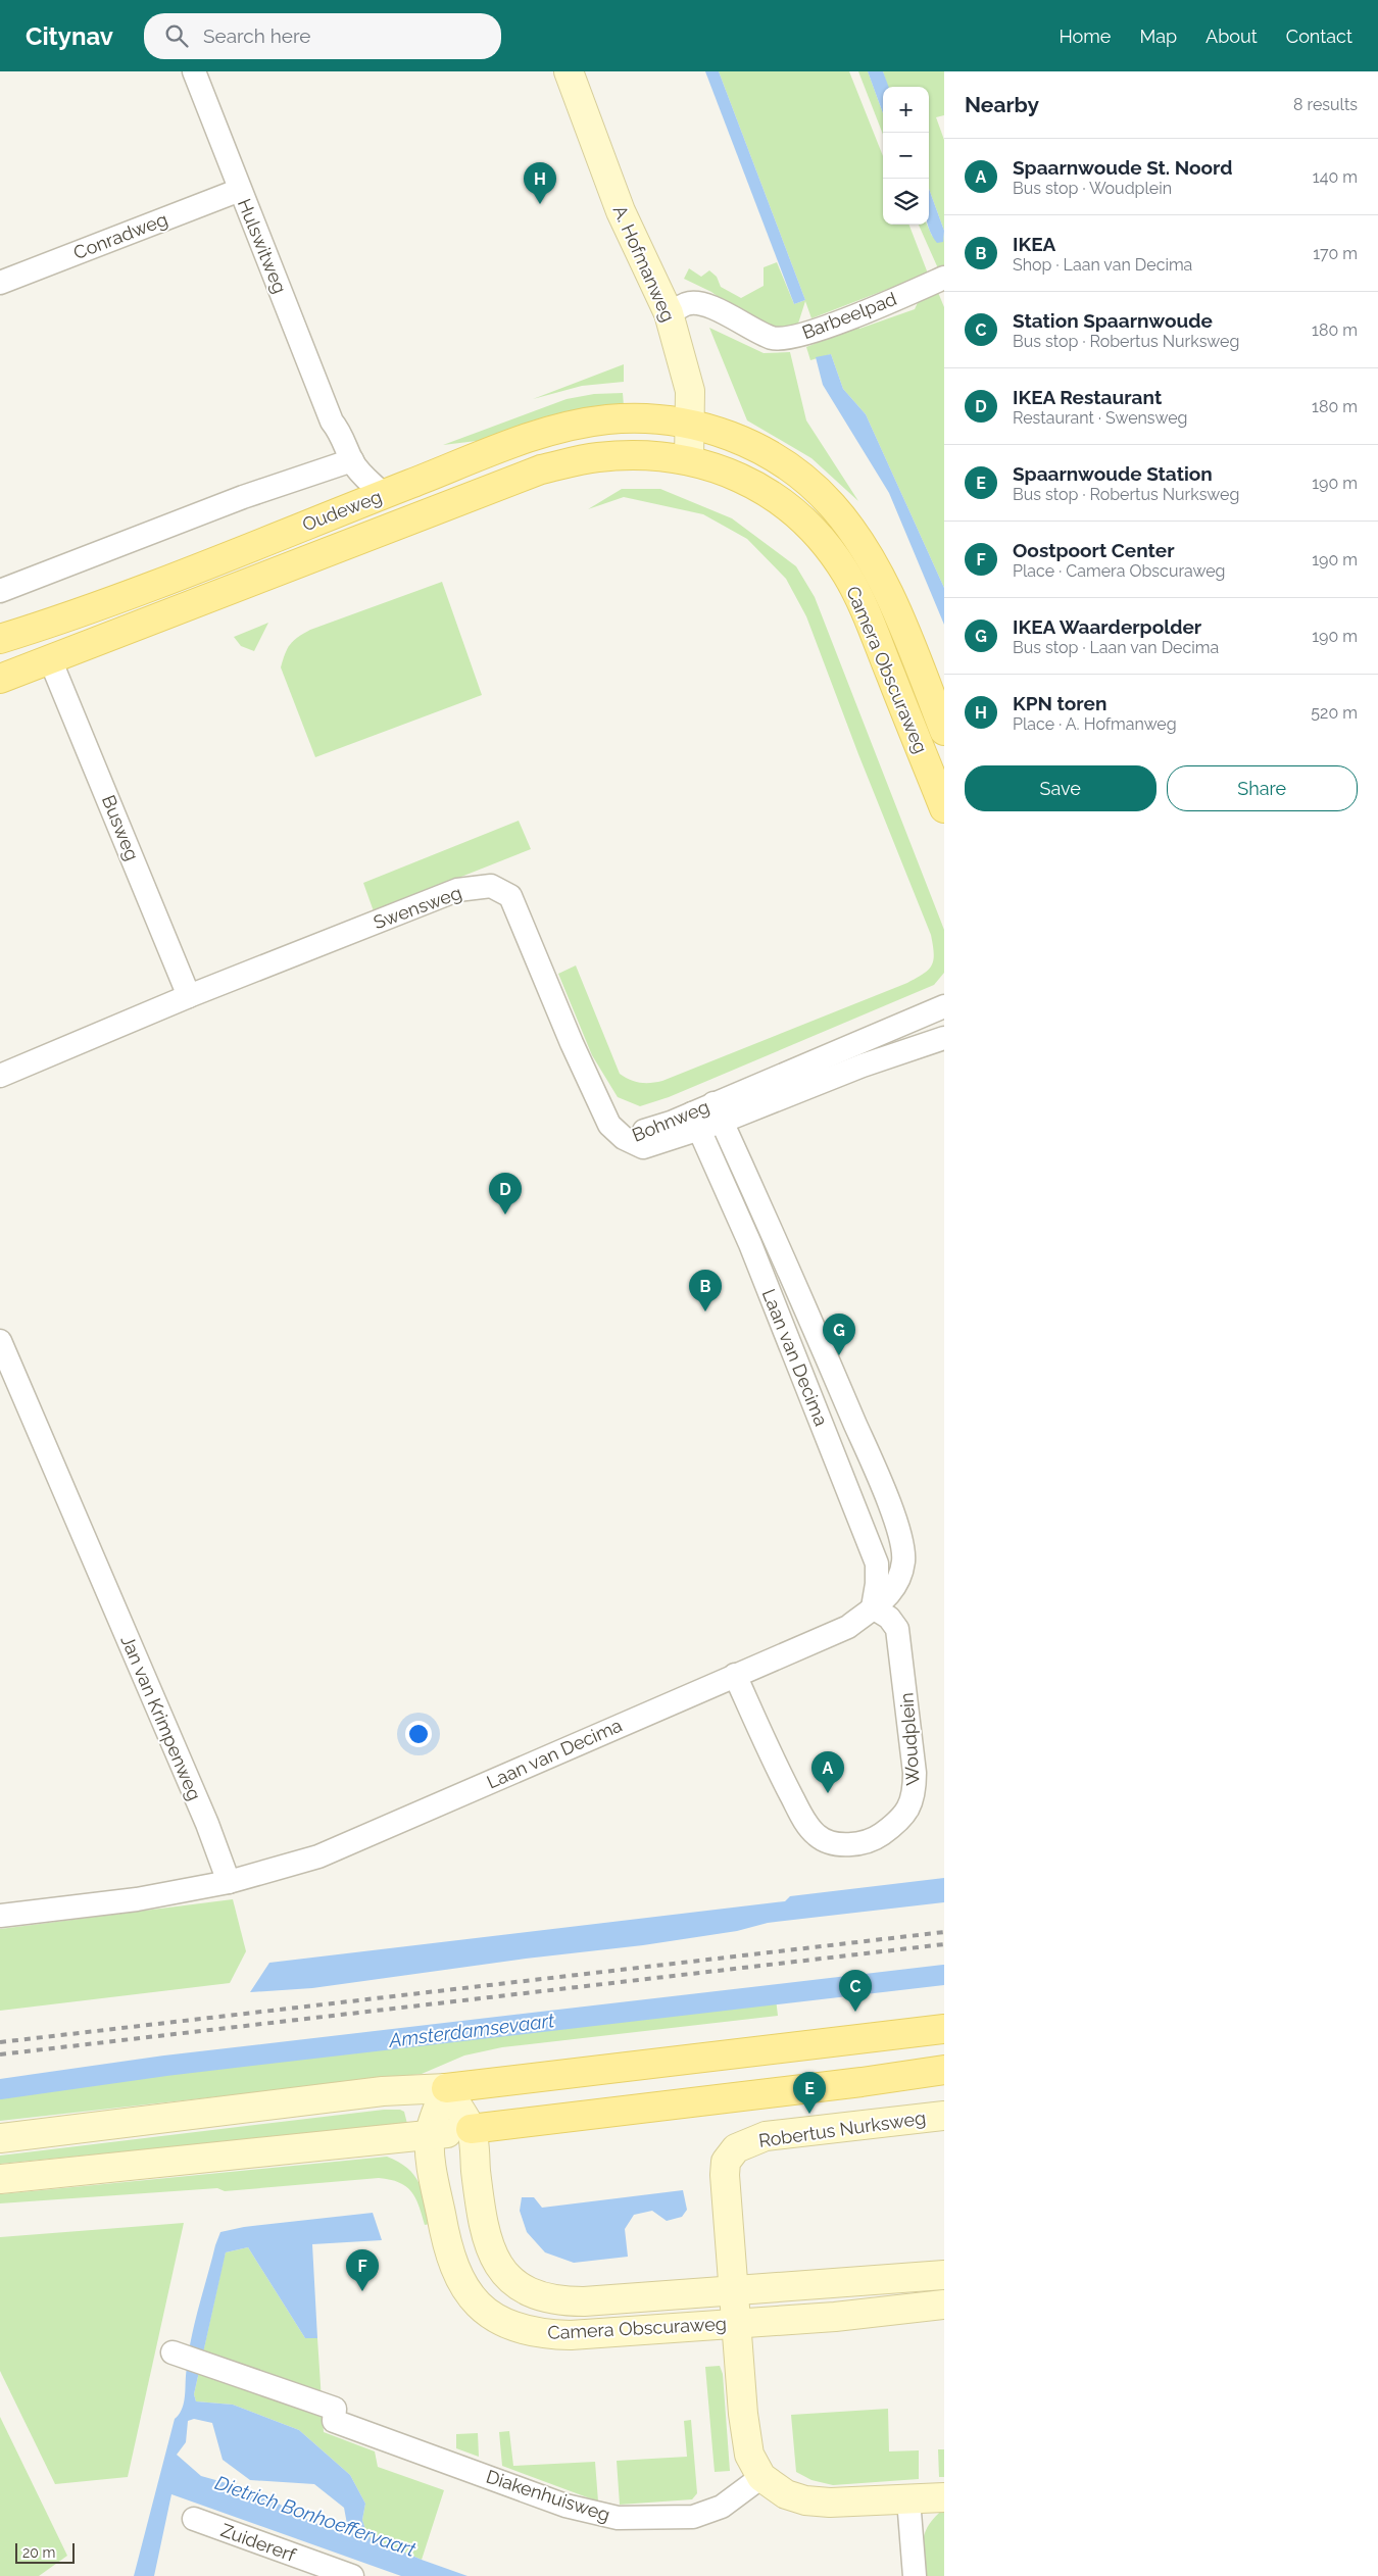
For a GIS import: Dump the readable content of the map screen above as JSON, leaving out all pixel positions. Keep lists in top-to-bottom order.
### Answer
{
  "streets": {
    "main road": [
      "A. Hofmanweg",
      "Oudeweg",
      "Camera Obscuraweg",
      "Robertus Nurksweg"
    ],
    "street": [
      "Conradweg",
      "Hulswitweg",
      "Barbeelpad",
      "Busweg",
      "Swensweg",
      "Bohnweg",
      "Laan van Decima",
      "Jan van Krimpenweg",
      "Woudplein",
      "Diakenhuisweg",
      "Zuidererf"
    ]
  },
  "crossings": [
    ["Conradweg", "Hulswitweg"],
    ["Hulswitweg", "Oudeweg"],
    ["A. Hofmanweg", "Barbeelpad"],
    ["A. Hofmanweg", "Oudeweg"],
    ["A. Hofmanweg", "Camera Obscuraweg"],
    ["Oudeweg", "Camera Obscuraweg"],
    ["Oudeweg", "Busweg"],
    ["Camera Obscuraweg", "Robertus Nurksweg"],
    ["Busweg", "Swensweg"],
    ["Swensweg", "Bohnweg"],
    ["Bohnweg", "Laan van Decima"],
    ["Laan van Decima", "Jan van Krimpenweg"],
    ["Laan van Decima", "Woudplein"]
  ],
  "water": ["Amsterdamsevaart", "Dietrich Bonhoeffervaart"],
  "scale_bar": "20 m",
  "page": {
    "header": "Citynav",
    "search": "Search here",
    "nav": [
      "Home",
      "Map",
      "About",
      "Contact"
    ],
    "heading": ["Nearby", "8 results"],
    "map_buttons": ["+", "−"],
    "list": [
      {
        "mark": "A",
        "name": "Spaarnwoude St. Noord",
        "note": "Bus stop · Woudplein",
        "value": "140 m"
      },
      {
        "mark": "B",
        "name": "IKEA",
        "note": "Shop · Laan van Decima",
        "value": "170 m"
      },
      {
        "mark": "C",
        "name": "Station Spaarnwoude",
        "note": "Bus stop · Robertus Nurksweg",
        "value": "180 m"
      },
      {
        "mark": "D",
        "name": "IKEA Restaurant",
        "note": "Restaurant · Swensweg",
        "value": "180 m"
      },
      {
        "mark": "E",
        "name": "Spaarnwoude Station",
        "note": "Bus stop · Robertus Nurksweg",
        "value": "190 m"
      },
      {
        "mark": "F",
        "name": "Oostpoort Center",
        "note": "Place · Camera Obscuraweg",
        "value": "190 m"
      },
      {
        "mark": "G",
        "name": "IKEA Waarderpolder",
        "note": "Bus stop · Laan van Decima",
        "value": "190 m"
      },
      {
        "mark": "H",
        "name": "KPN toren",
        "note": "Place · A. Hofmanweg",
        "value": "520 m"
      }
    ],
    "pins": [
      "H",
      "D",
      "B",
      "G",
      "A",
      "C",
      "E",
      "F"
    ],
    "buttons": ["Save", "Share"],
    "scale": "20 m"
  }
}
